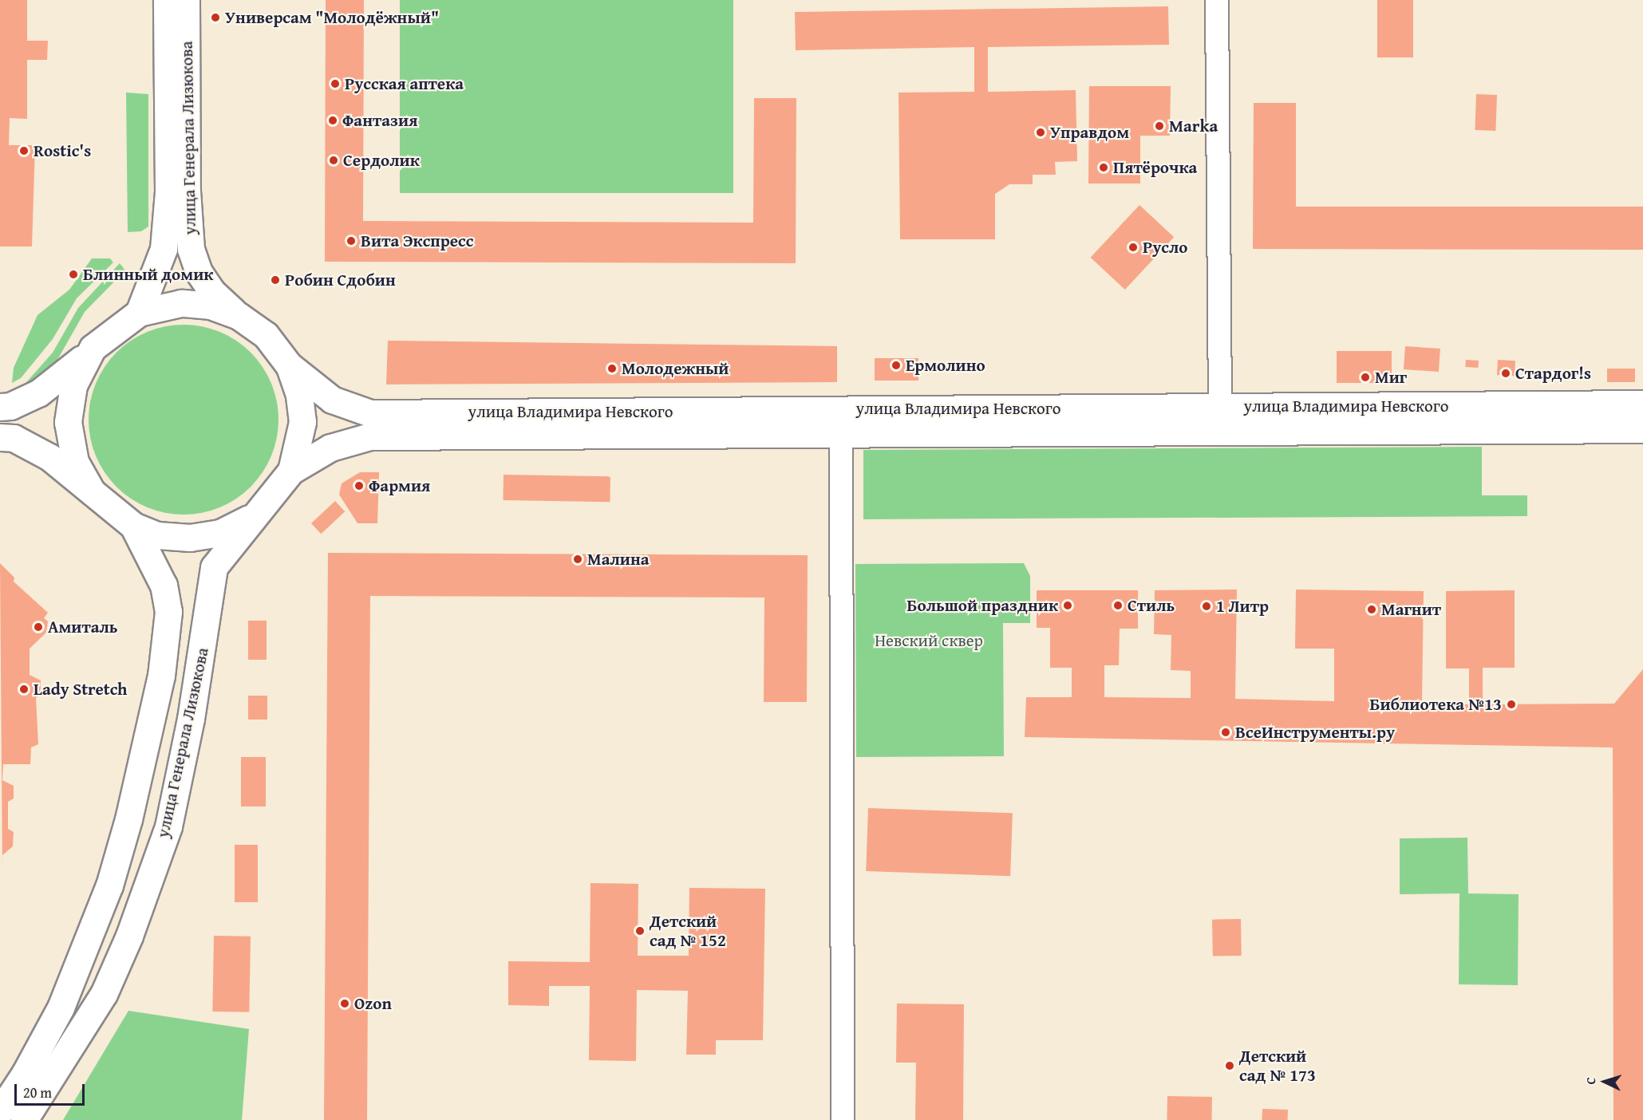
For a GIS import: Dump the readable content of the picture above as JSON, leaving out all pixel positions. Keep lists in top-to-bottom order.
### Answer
{
  "streets": {
    "street": ["улица Генерала Лизюкова", "улица Владимира Невского"]
  },
  "crossings": [
    ["улица Генерала Лизюкова", "улица Владимира Невского"]
  ],
  "parks": ["Невский сквер"],
  "places": [
    "Универсам \"Молодёжный\"",
    "Русская аптека",
    "Фантазия",
    "Marka",
    "Управдом",
    "Rostic's",
    "Сердолик",
    "Пятёрочка",
    "Вита Экспресс",
    "Русло",
    "Блинный домик",
    "Робин Сдобин",
    "Ермолино",
    "Молодежный",
    "Стардог!s",
    "Миг",
    "Фармия",
    "Малина",
    "Большой праздник",
    "Стиль",
    "1 Литр",
    "Магнит",
    "Амиталь",
    "Lady Stretch",
    "Библиотека №13",
    "ВсеИнструменты.ру",
    "Детский сад № 152",
    "Ozon",
    "Детский сад № 173"
  ],
  "scale_bar": "20 m",
  "north": "left"
}
